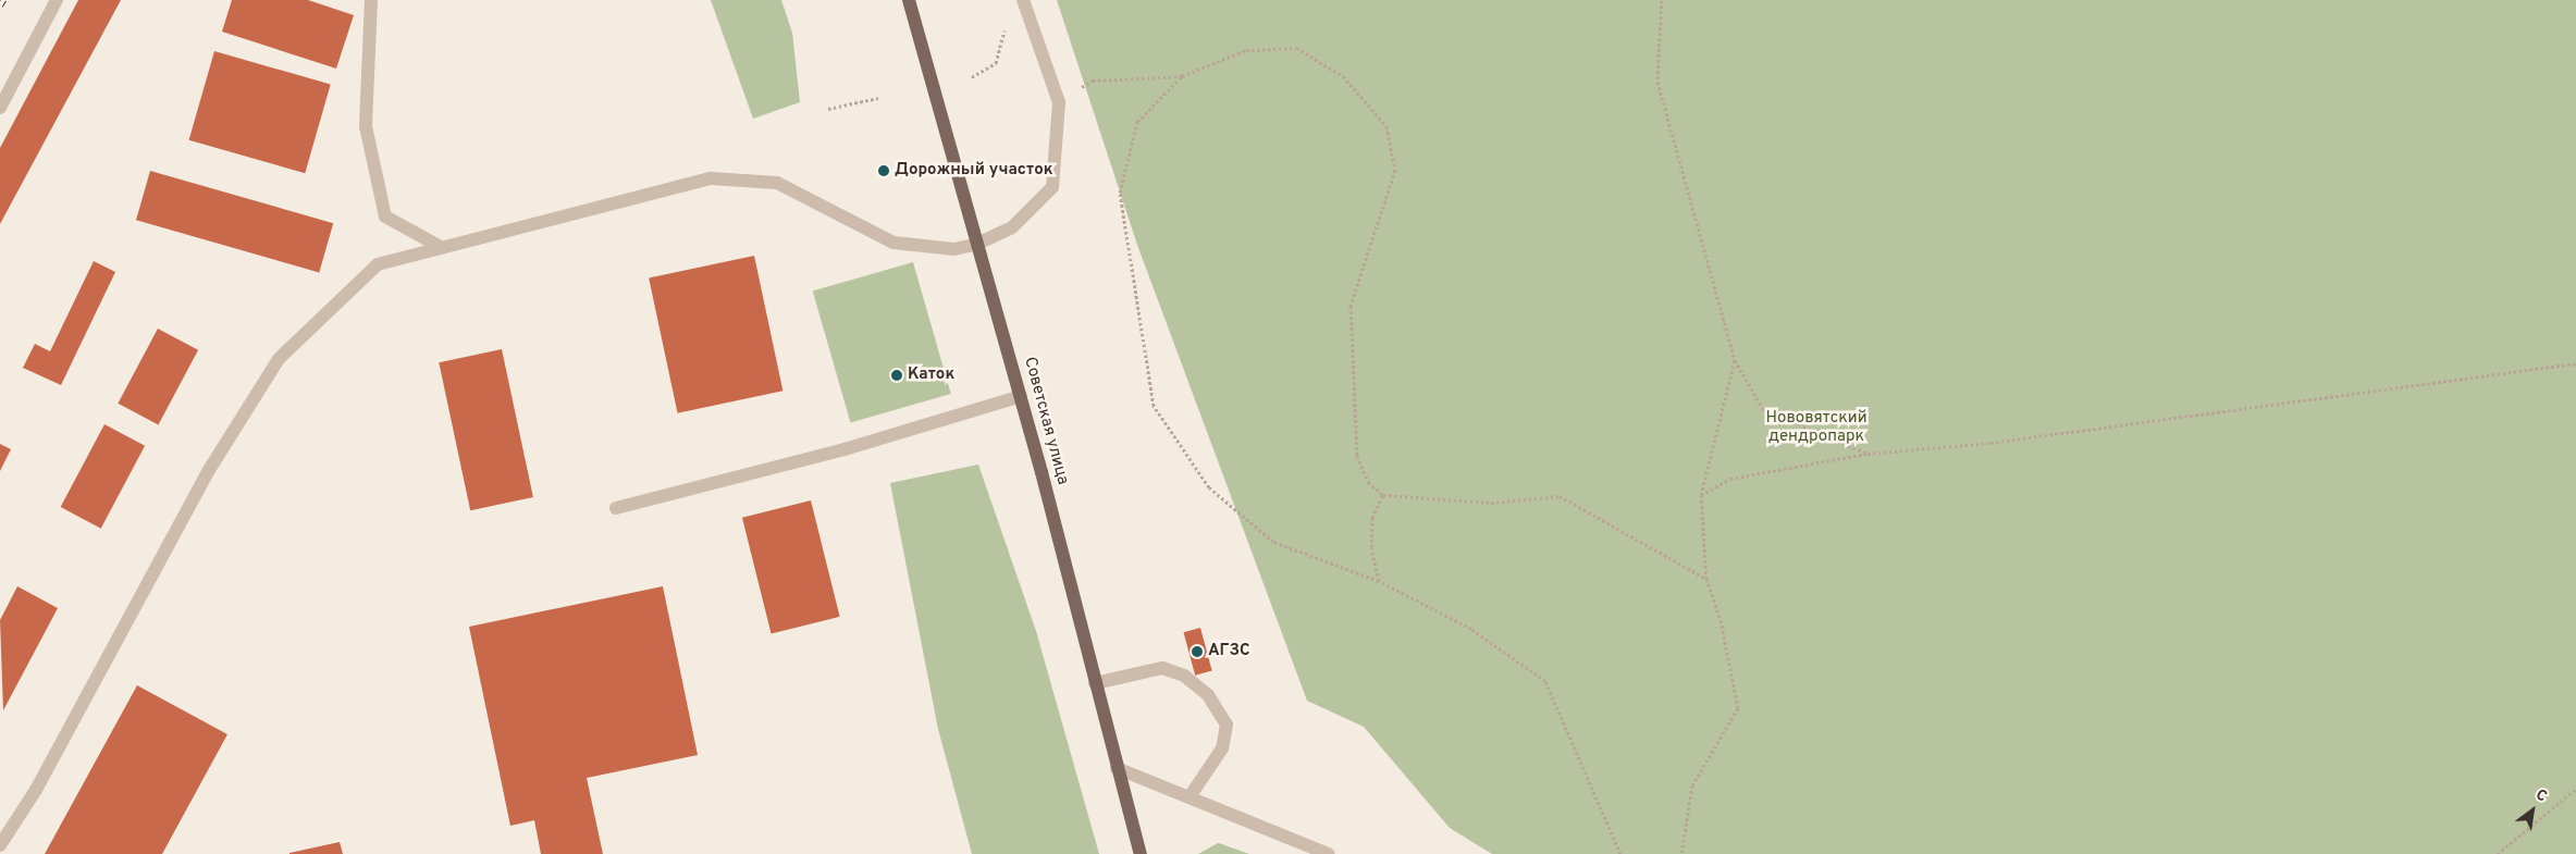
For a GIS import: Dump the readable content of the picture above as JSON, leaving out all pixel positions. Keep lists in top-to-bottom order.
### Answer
{
  "streets": {
    "main road": ["Советская улица"]
  },
  "parks": ["Нововятский дендропарк"],
  "places": ["Дорожный участок", "Каток", "АГЗС"],
  "north": "top right"
}
